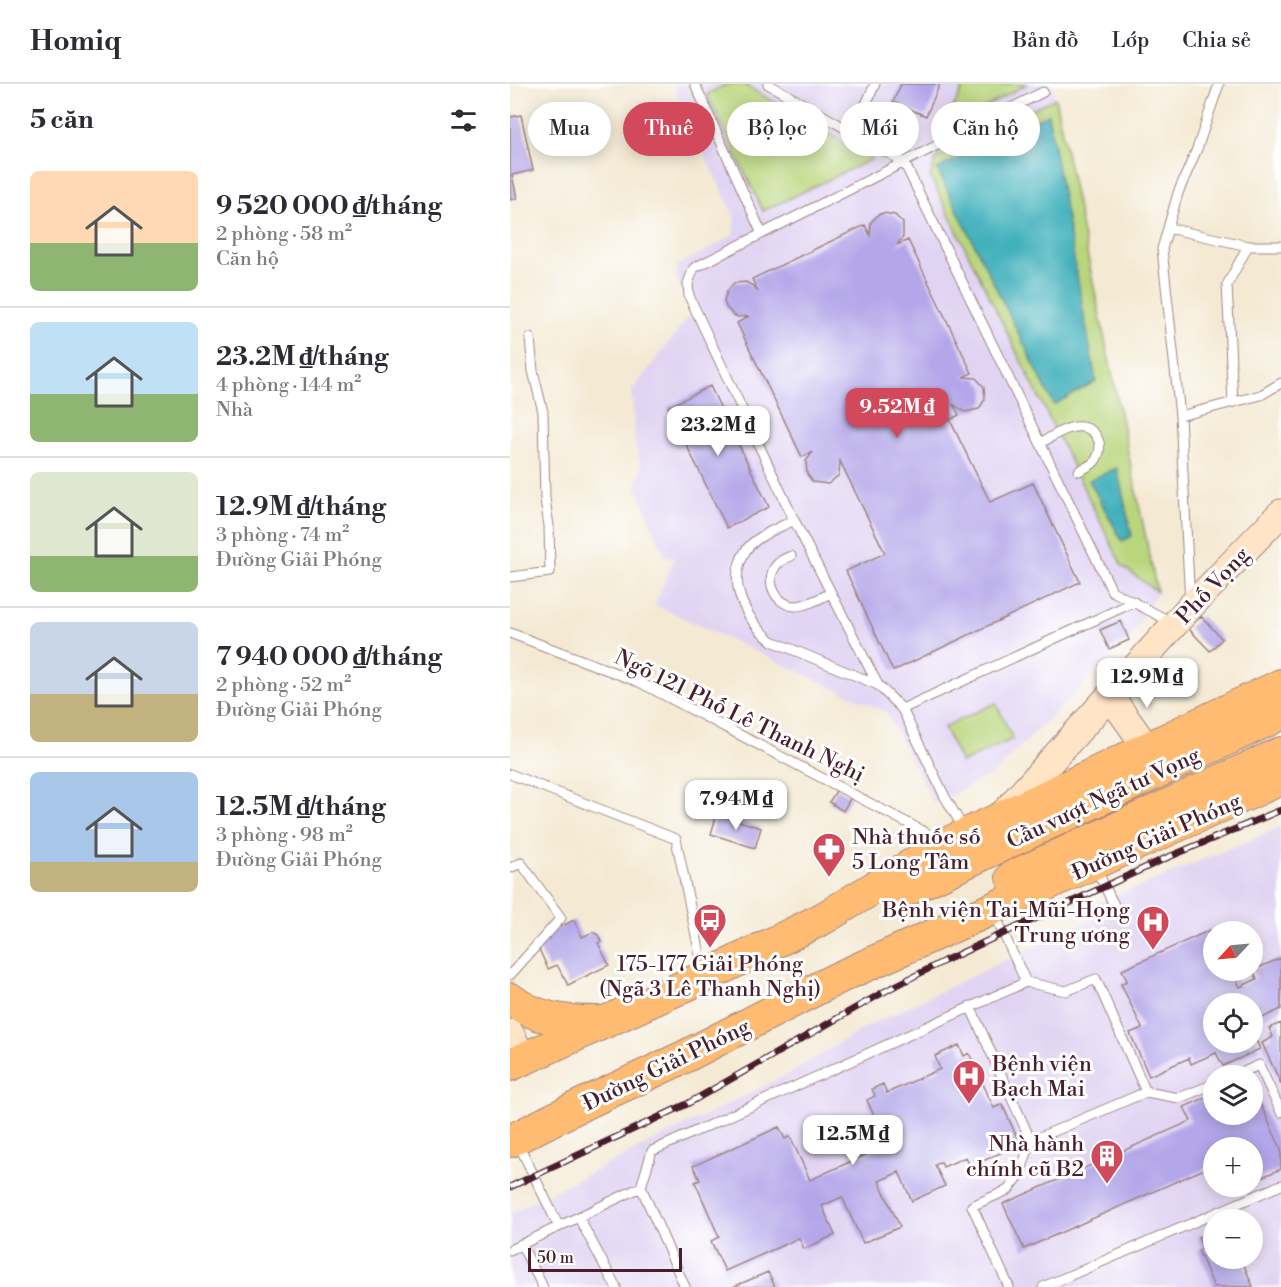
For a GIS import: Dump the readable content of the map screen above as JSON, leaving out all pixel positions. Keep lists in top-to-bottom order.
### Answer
{
  "streets": {
    "main road": ["Cầu vượt Ngã tư Vọng", "Đường Giải Phóng"],
    "street": ["Phố Vọng"],
    "lane": ["Ngõ 121 Phố Lê Thanh Nghị"]
  },
  "crossings": [
    ["Cầu vượt Ngã tư Vọng", "Đường Giải Phóng"]
  ],
  "places": {
    "pharmacy": ["Nhà thuốc số 5 Long Tâm"],
    "bus stop": ["175-177 Giải Phóng (Ngã 3 Lê Thanh Nghị)"],
    "hospital": ["Bệnh viện Tai-Mũi-Họng Trung ương", "Bệnh viện Bạch Mai"],
    "building": ["Nhà hành chính cũ B2"]
  },
  "scale_bar": "50 m",
  "north": "bottom left",
  "page": {
    "header": "Homiq",
    "nav": ["Bản đồ", "Lớp", "Chia sẻ"],
    "heading": "5 căn",
    "chip": [
      "Mua",
      "Thuê",
      "Bộ lọc",
      "Mới",
      "Căn hộ"
    ],
    "list": [
      {
        "name": "9 520 000 ₫/tháng",
        "note": "2 phòng · 58 m² · Căn hộ"
      },
      {
        "name": "23.2M ₫/tháng",
        "note": "4 phòng · 144 m² · Nhà"
      },
      {
        "name": "12.9M ₫/tháng",
        "note": "3 phòng · 74 m² · Đường Giải Phóng"
      },
      {
        "name": "7 940 000 ₫/tháng",
        "note": "2 phòng · 52 m² · Đường Giải Phóng"
      },
      {
        "name": "12.5M ₫/tháng",
        "note": "3 phòng · 98 m² · Đường Giải Phóng"
      }
    ],
    "price": [
      "9.52M ₫",
      "23.2M ₫",
      "12.9M ₫",
      "7.94M ₫",
      "12.5M ₫"
    ],
    "map_buttons": ["+", "−"],
    "scale": "50 m"
  }
}
